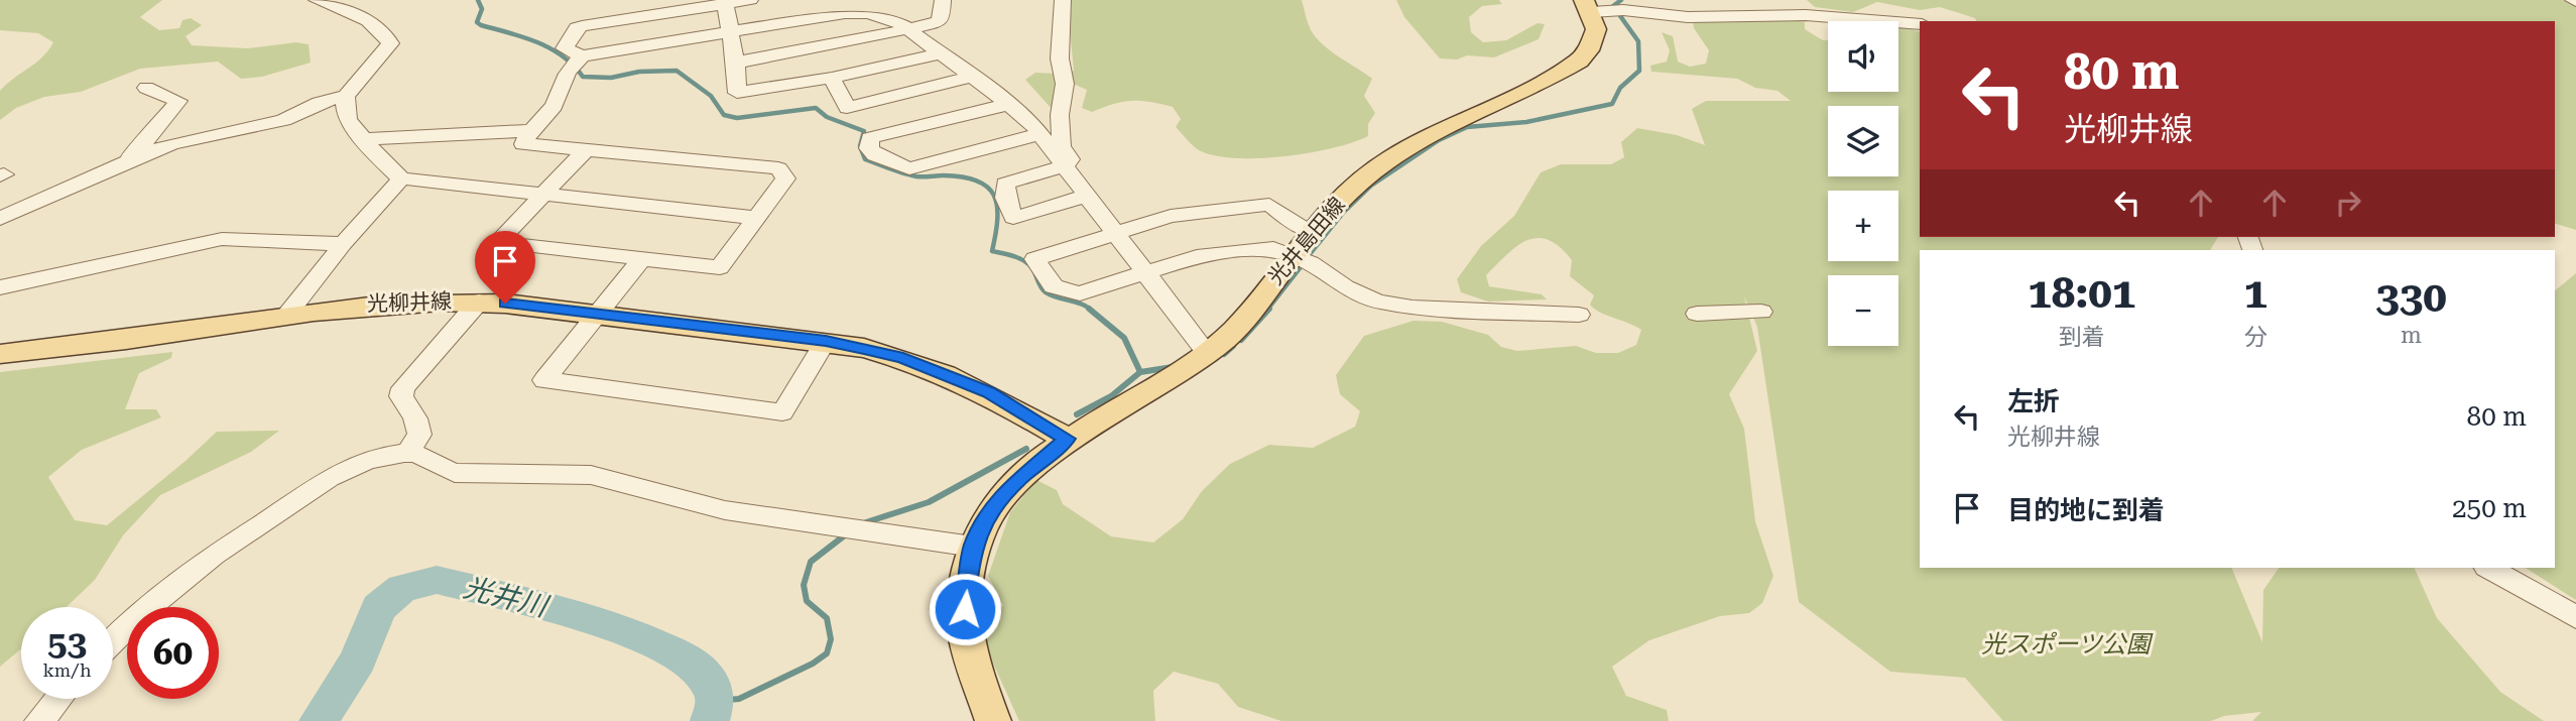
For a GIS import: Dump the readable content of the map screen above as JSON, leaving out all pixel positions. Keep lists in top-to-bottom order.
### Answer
{
  "streets": {
    "main road": ["光井島田線", "光柳井線"]
  },
  "crossings": [
    ["光井島田線", "光柳井線"]
  ],
  "water": ["光井川"],
  "parks": ["光スポーツ公園"],
  "page": {
    "map_buttons": ["+", "−"],
    "turn": ["80 m", "光柳井線"],
    "eta": [
      "18:01",
      "到着",
      "1",
      "分",
      "330",
      "m"
    ],
    "list": [
      {
        "name": "左折",
        "note": "光柳井線",
        "value": "80 m"
      },
      {
        "name": "目的地に到着",
        "value": "250 m"
      }
    ],
    "speed": "53 km/h",
    "limit": "60"
  }
}
